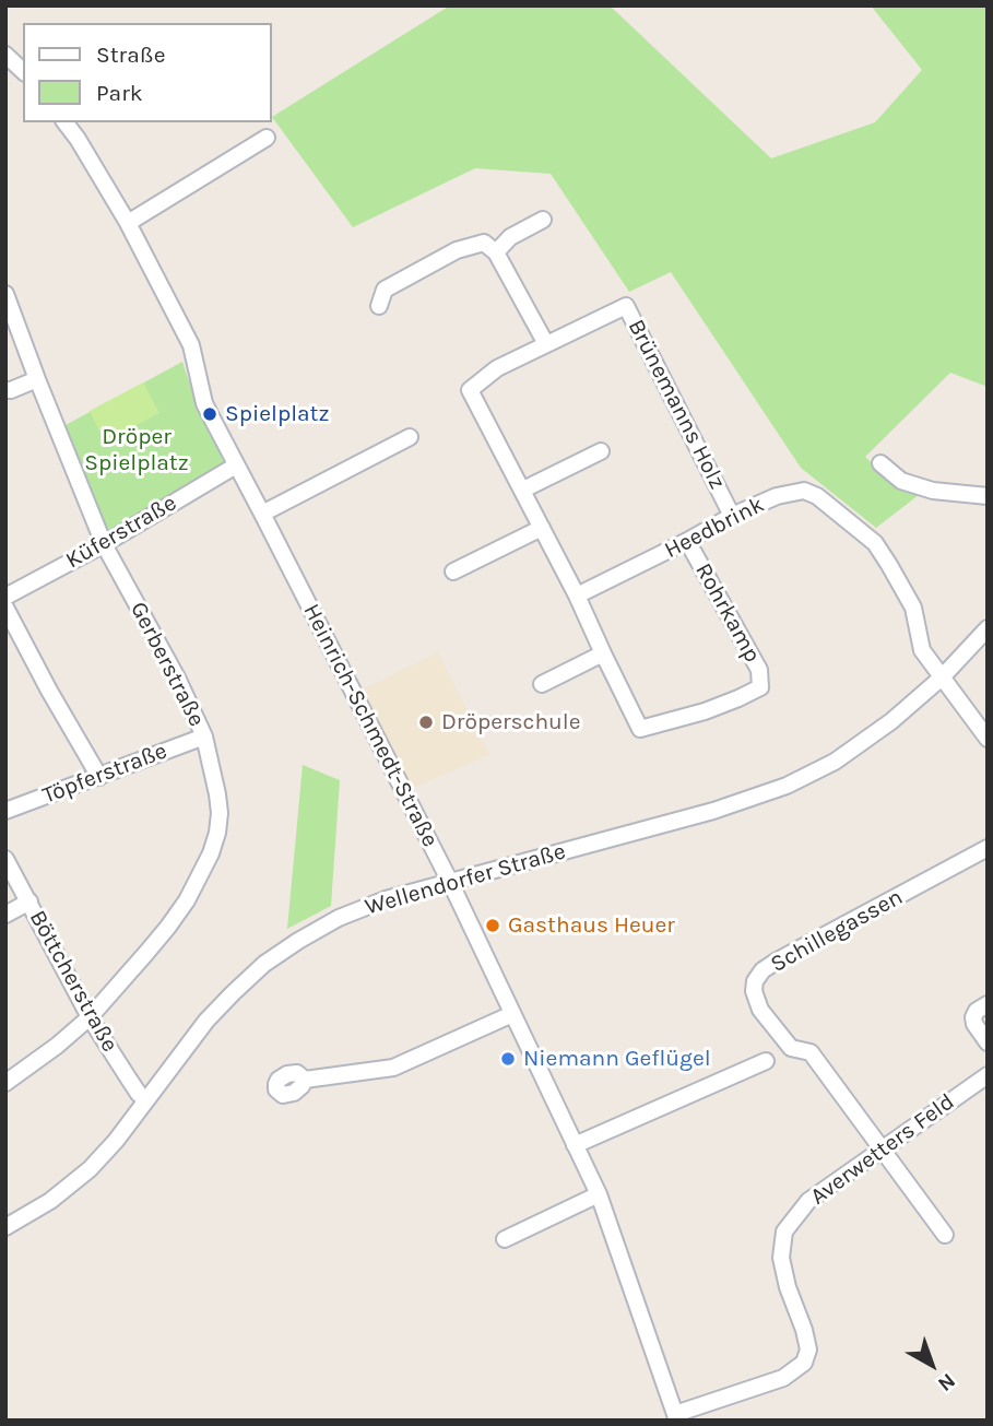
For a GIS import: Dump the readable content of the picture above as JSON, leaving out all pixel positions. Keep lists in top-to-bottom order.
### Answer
{
  "streets": {
    "street": [
      "Brünemanns Holz",
      "Heedbrink",
      "Küferstraße",
      "Rohrkamp",
      "Gerberstraße",
      "Heinrich-Schmedt-Straße",
      "Töpferstraße",
      "Wellendorfer Straße",
      "Schillegassen",
      "Böttcherstraße",
      "Averwetters Feld"
    ]
  },
  "crossings": [
    ["Brünemanns Holz", "Heedbrink"],
    ["Brünemanns Holz", "Rohrkamp"],
    ["Heedbrink", "Rohrkamp"],
    ["Heedbrink", "Wellendorfer Straße"],
    ["Küferstraße", "Gerberstraße"],
    ["Küferstraße", "Heinrich-Schmedt-Straße"],
    ["Gerberstraße", "Töpferstraße"],
    ["Gerberstraße", "Böttcherstraße"],
    ["Heinrich-Schmedt-Straße", "Wellendorfer Straße"],
    ["Heinrich-Schmedt-Straße", "Averwetters Feld"],
    ["Wellendorfer Straße", "Böttcherstraße"],
    ["Schillegassen", "Averwetters Feld"]
  ],
  "parks": ["Dröper Spielplatz"],
  "places": [
    "Spielplatz",
    "Dröperschule",
    "Gasthaus Heuer",
    "Niemann Geflügel"
  ],
  "legend": ["Straße", "Park"],
  "north": "bottom right"
}
